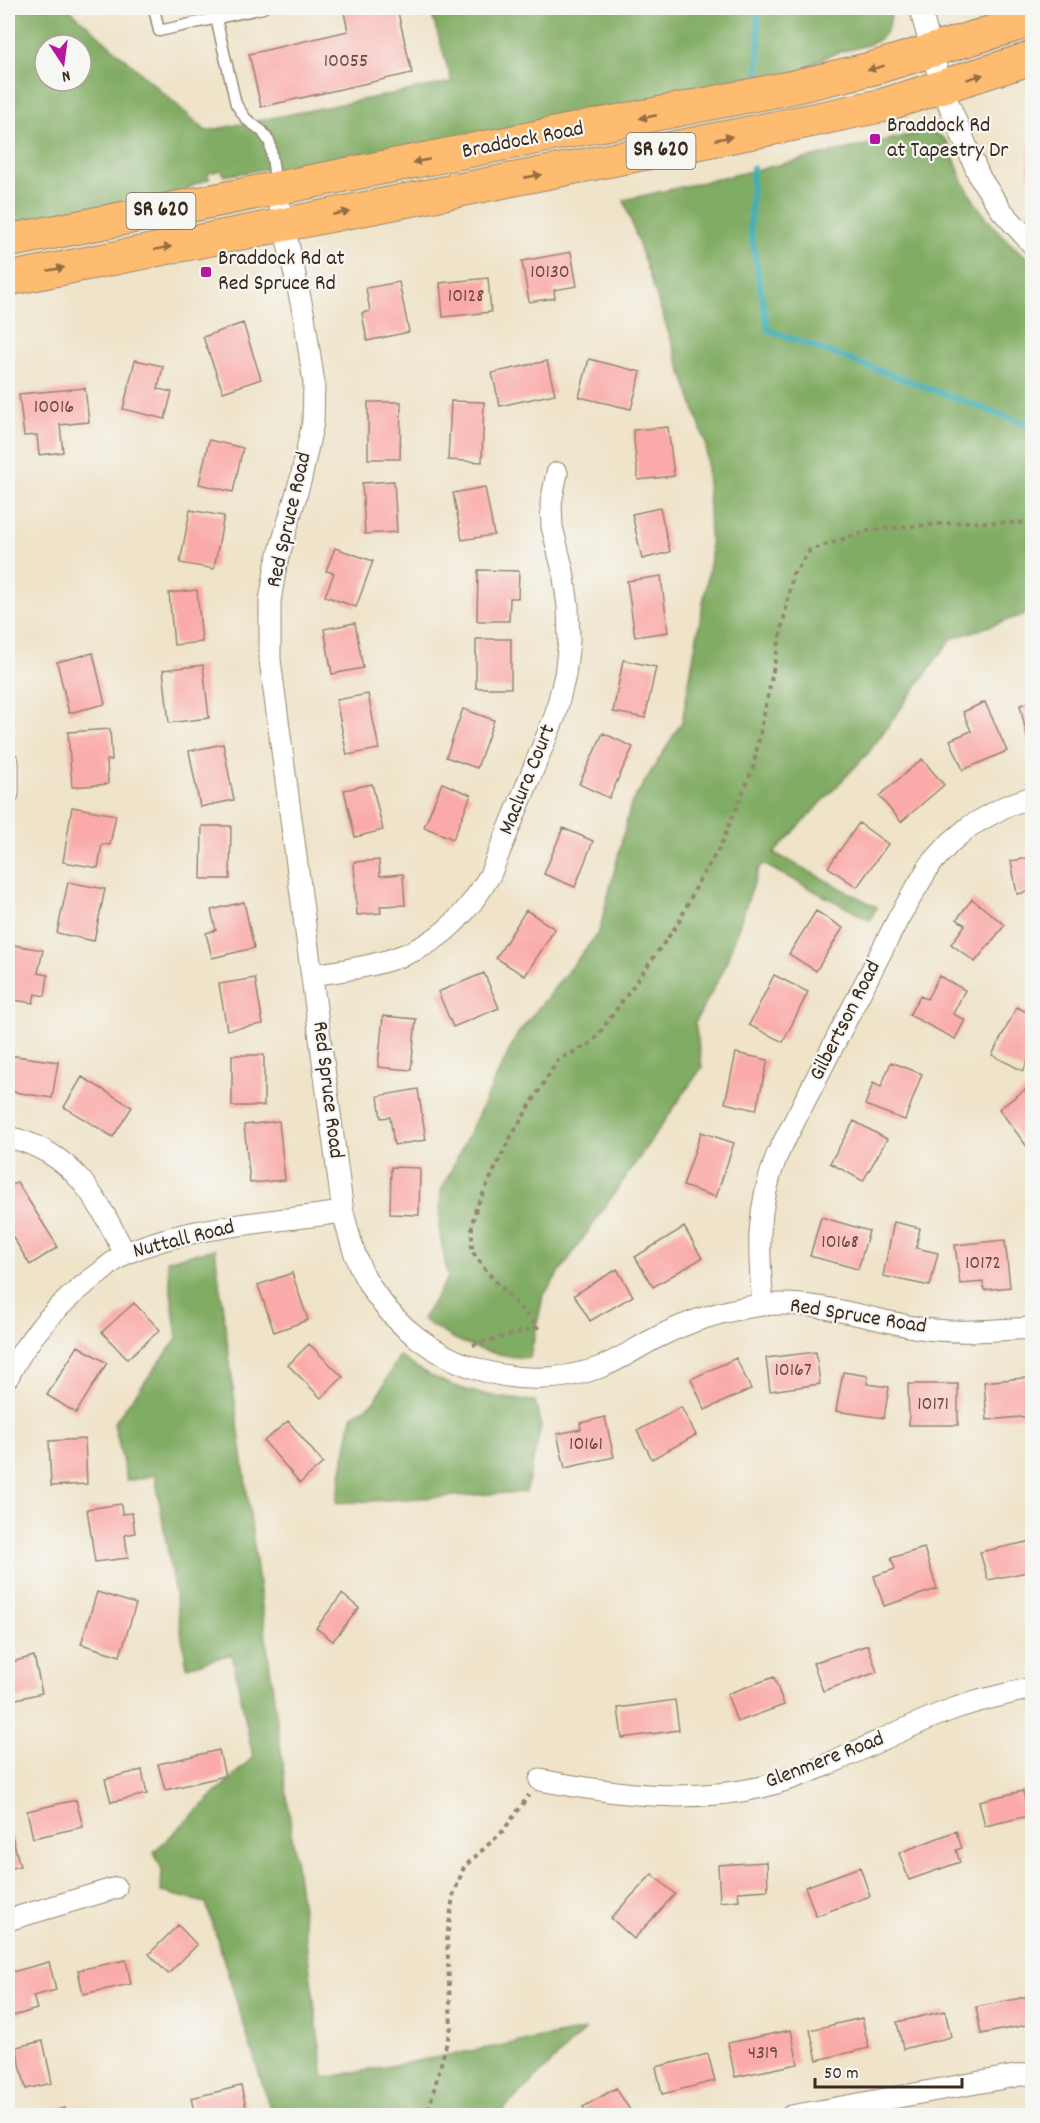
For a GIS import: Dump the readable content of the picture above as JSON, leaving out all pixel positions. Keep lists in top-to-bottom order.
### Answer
{
  "streets": {
    "main road": ["Braddock Road", "SR 620"],
    "street": [
      "Red Spruce Road",
      "Maclura Court",
      "Gilbertson Road",
      "Nuttall Road",
      "Glenmere Road"
    ]
  },
  "crossings": [
    ["Braddock Road", "Red Spruce Road"],
    ["Red Spruce Road", "Maclura Court"],
    ["Red Spruce Road", "Gilbertson Road"],
    ["Red Spruce Road", "Nuttall Road"]
  ],
  "places": {
    "transit": ["Braddock Rd at Tapestry Dr", "Braddock Rd at Red Spruce Rd"]
  },
  "house_numbers": [
    "10055",
    "10130",
    "10128",
    "10016",
    "10168",
    "10172",
    "10167",
    "10171",
    "10161",
    "4319"
  ],
  "scale_bar": "50 m",
  "north": "bottom"
}
